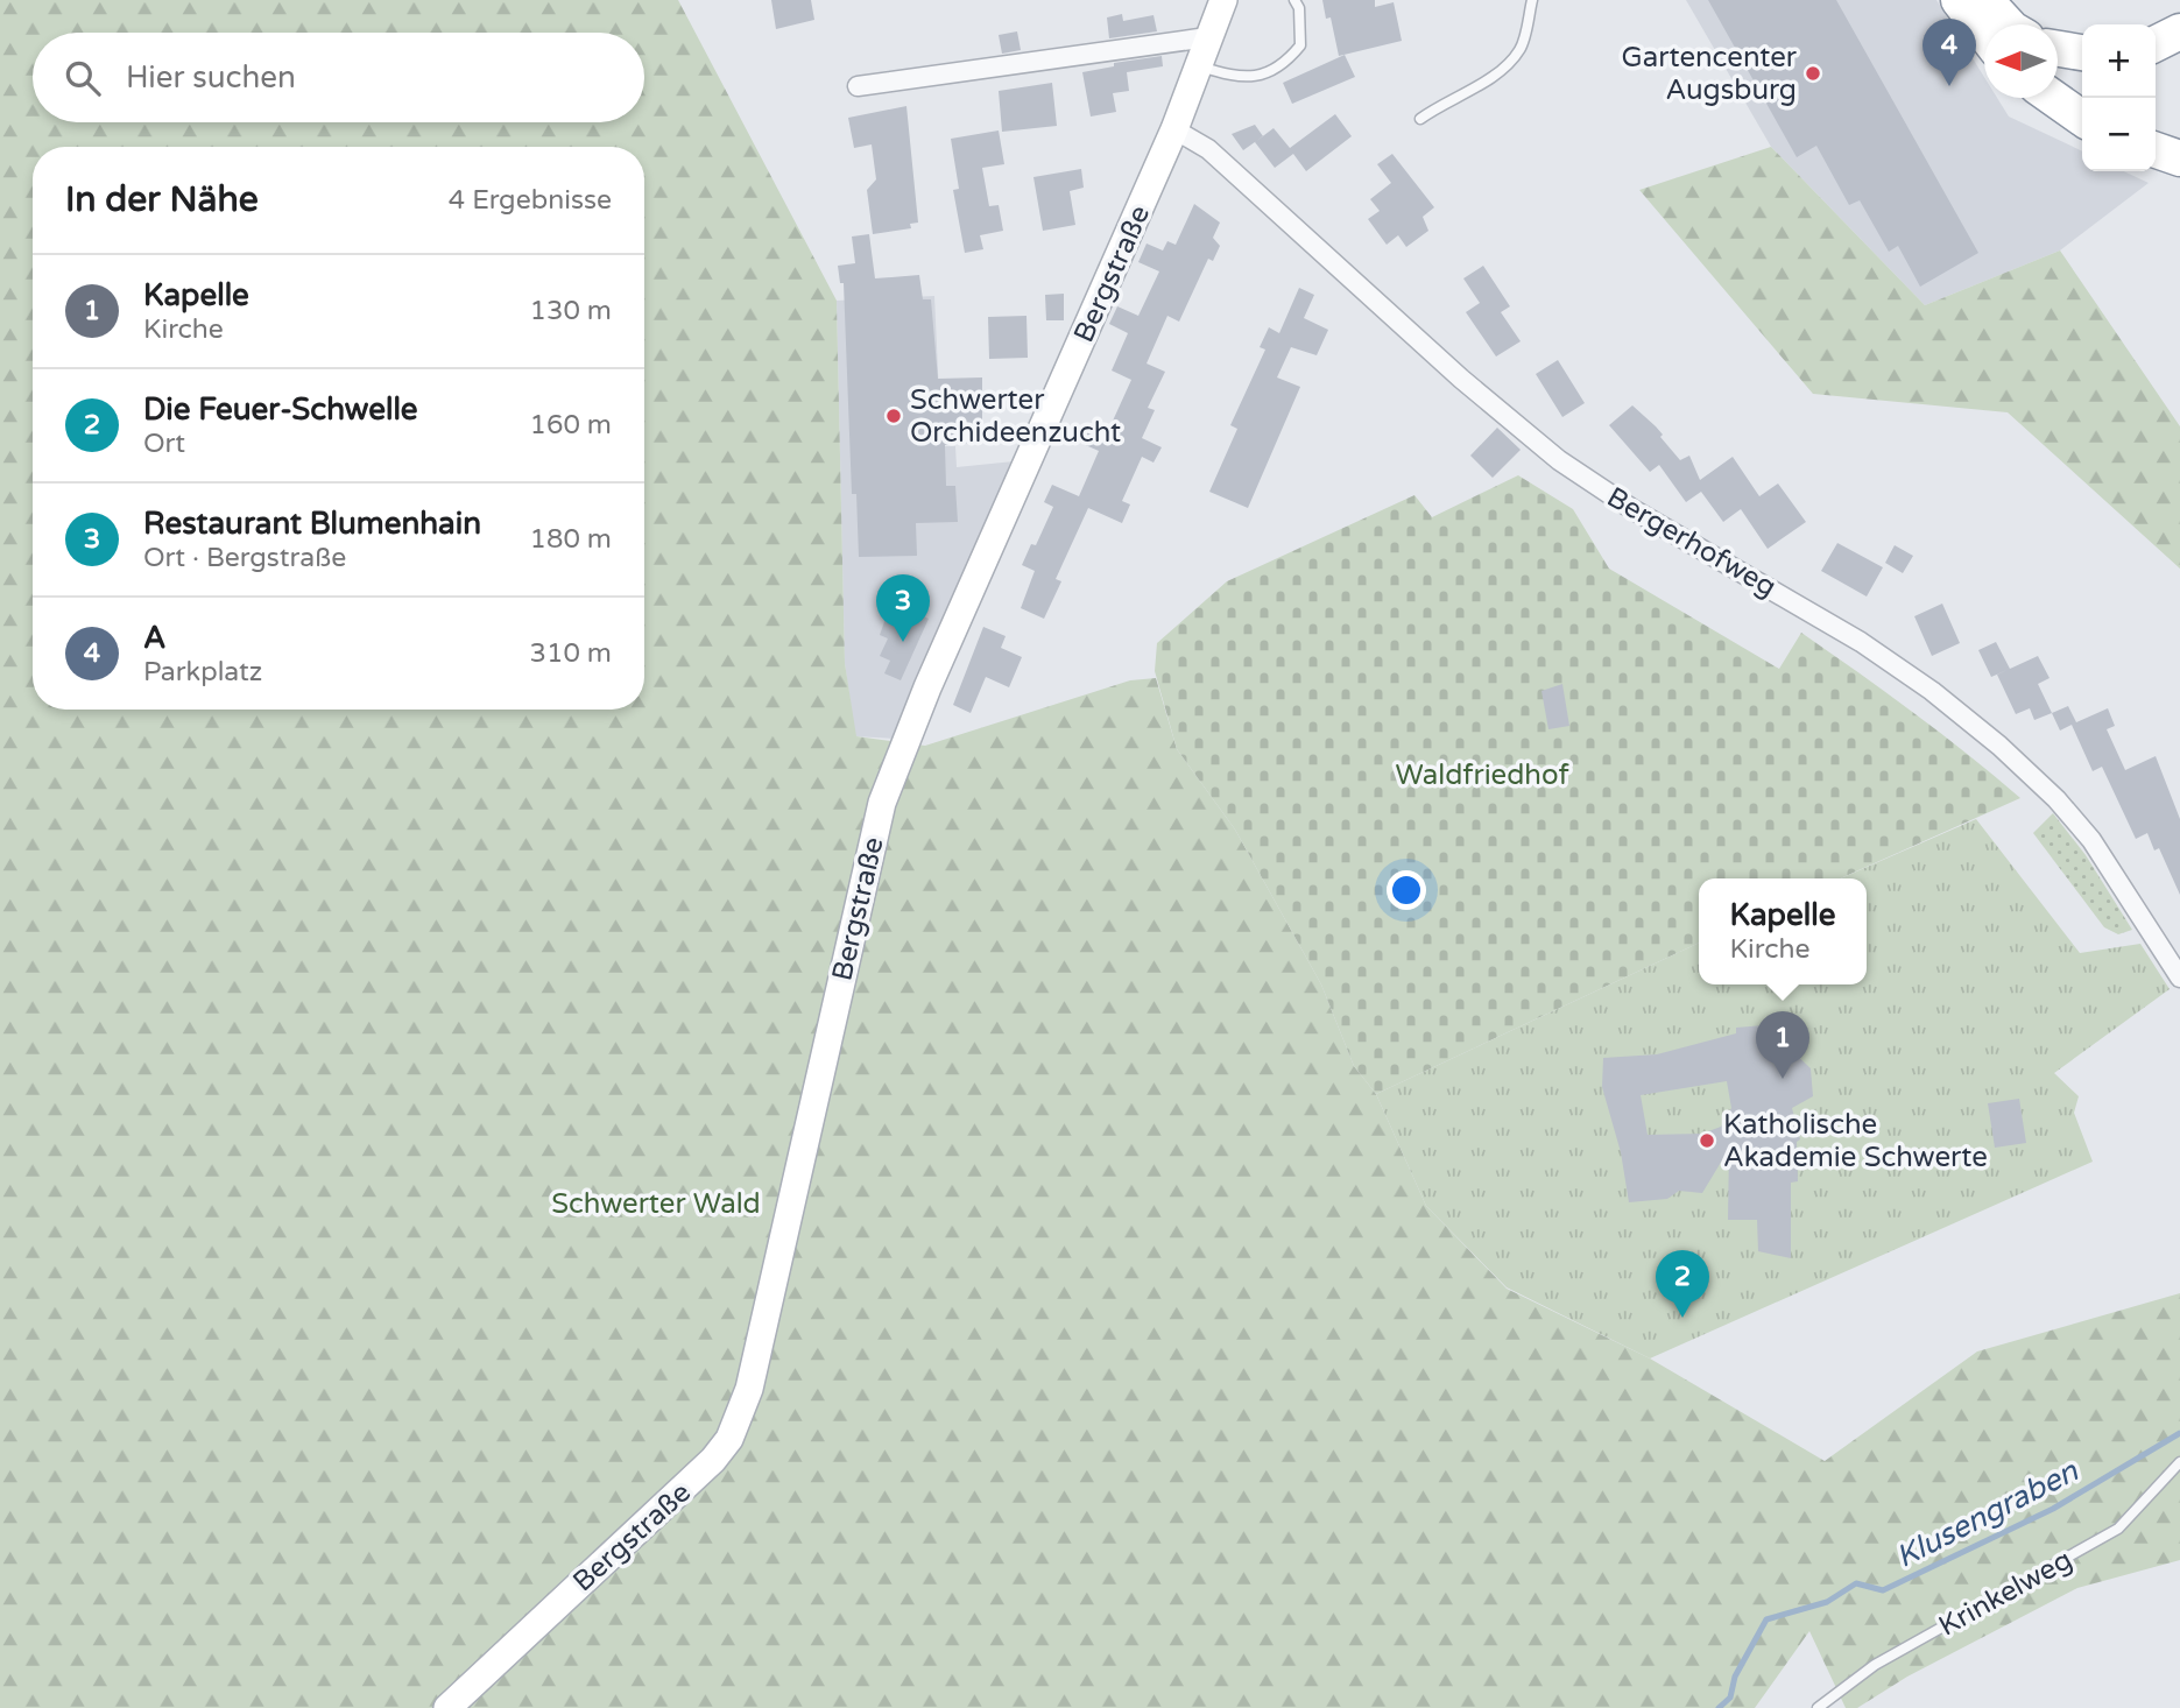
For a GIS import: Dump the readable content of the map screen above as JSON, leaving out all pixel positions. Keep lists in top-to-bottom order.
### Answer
{
  "streets": {
    "main road": ["Bergstraße"],
    "street": ["Bergerhofweg"],
    "lane": ["Krinkelweg"]
  },
  "crossings": [
    ["Bergstraße", "Bergerhofweg"]
  ],
  "water": ["Klusengraben"],
  "parks": ["Waldfriedhof", "Schwerter Wald"],
  "places": ["Gartencenter Augsburg", "Schwerter Orchideenzucht", "Katholische Akademie Schwerte"],
  "north": "left",
  "page": {
    "pins": [
      "4",
      "3",
      "1",
      "2"
    ],
    "map_buttons": ["+", "−"],
    "search": "Hier suchen",
    "heading": ["In der Nähe", "4 Ergebnisse"],
    "list": [
      {
        "mark": "1",
        "name": "Kapelle",
        "note": "Kirche",
        "value": "130 m"
      },
      {
        "mark": "2",
        "name": "Die Feuer-Schwelle",
        "note": "Ort",
        "value": "160 m"
      },
      {
        "mark": "3",
        "name": "Restaurant Blumenhain",
        "note": "Ort · Bergstraße",
        "value": "180 m"
      },
      {
        "mark": "4",
        "name": "A",
        "note": "Parkplatz",
        "value": "310 m"
      }
    ],
    "popup": ["Kapelle", "Kirche"]
  }
}
